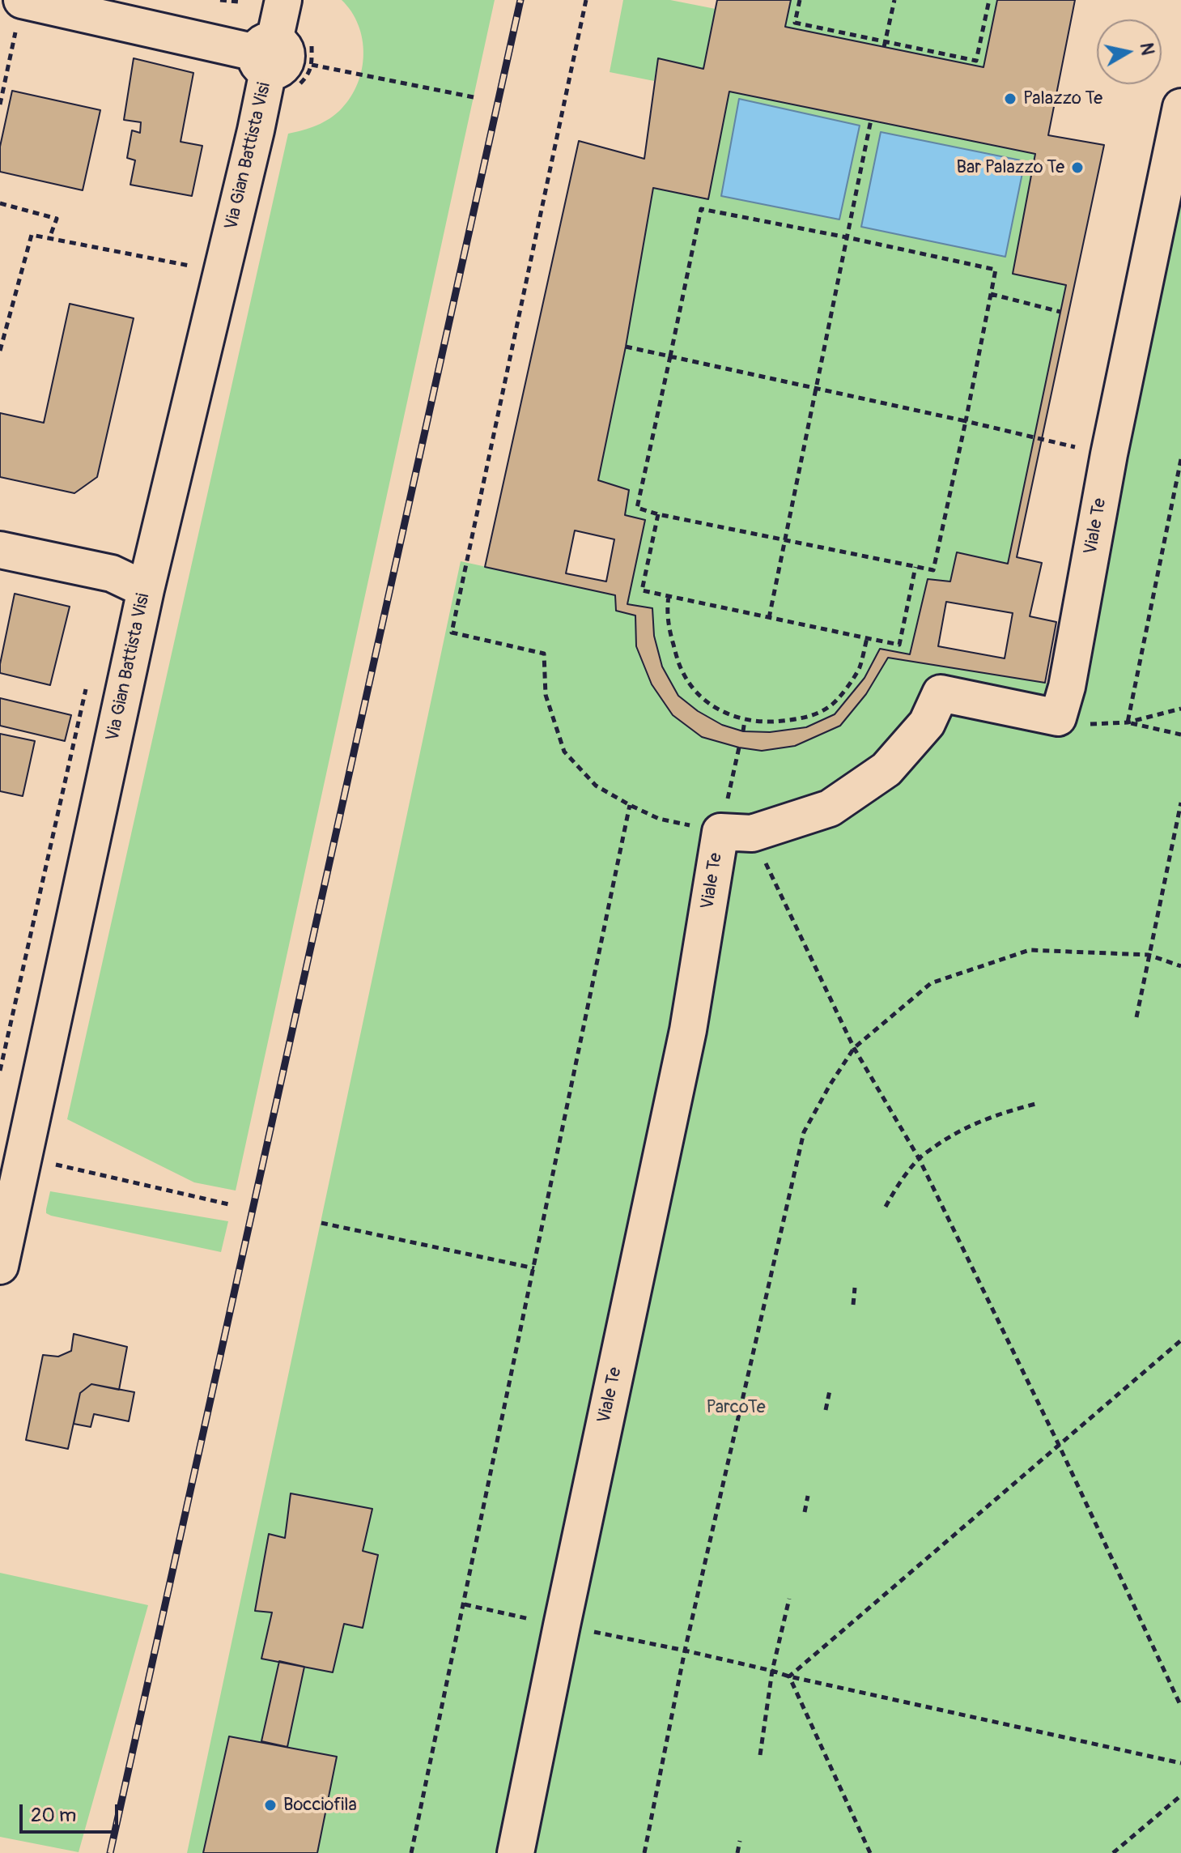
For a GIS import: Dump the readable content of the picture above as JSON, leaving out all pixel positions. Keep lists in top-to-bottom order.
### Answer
{
  "streets": {
    "street": ["Via Gian Battista Visi", "Viale Te"]
  },
  "parks": ["ParcoTe"],
  "places": ["Palazzo Te", "Bar Palazzo Te", "Bocciofila"],
  "scale_bar": "20 m",
  "north": "right"
}
